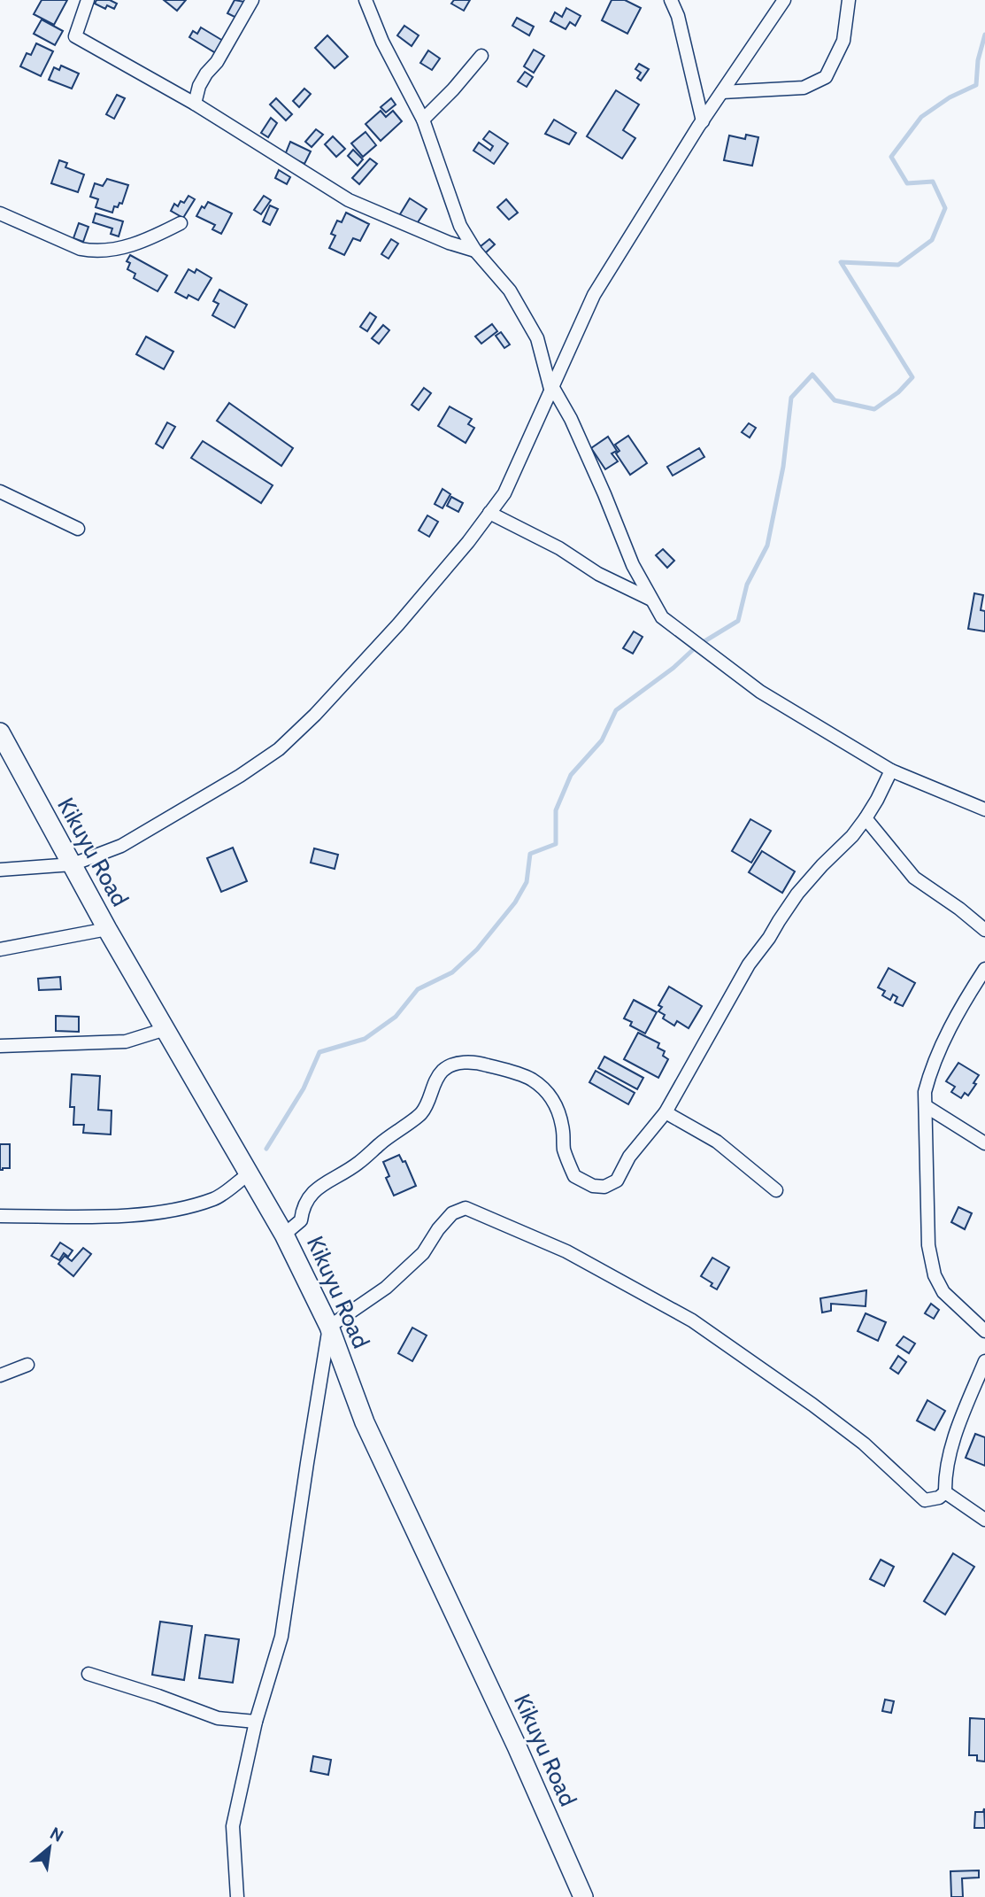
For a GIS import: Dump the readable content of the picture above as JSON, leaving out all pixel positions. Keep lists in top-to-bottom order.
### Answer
{
  "streets": {
    "main road": ["Kikuyu Road"]
  },
  "north": "top right"
}
